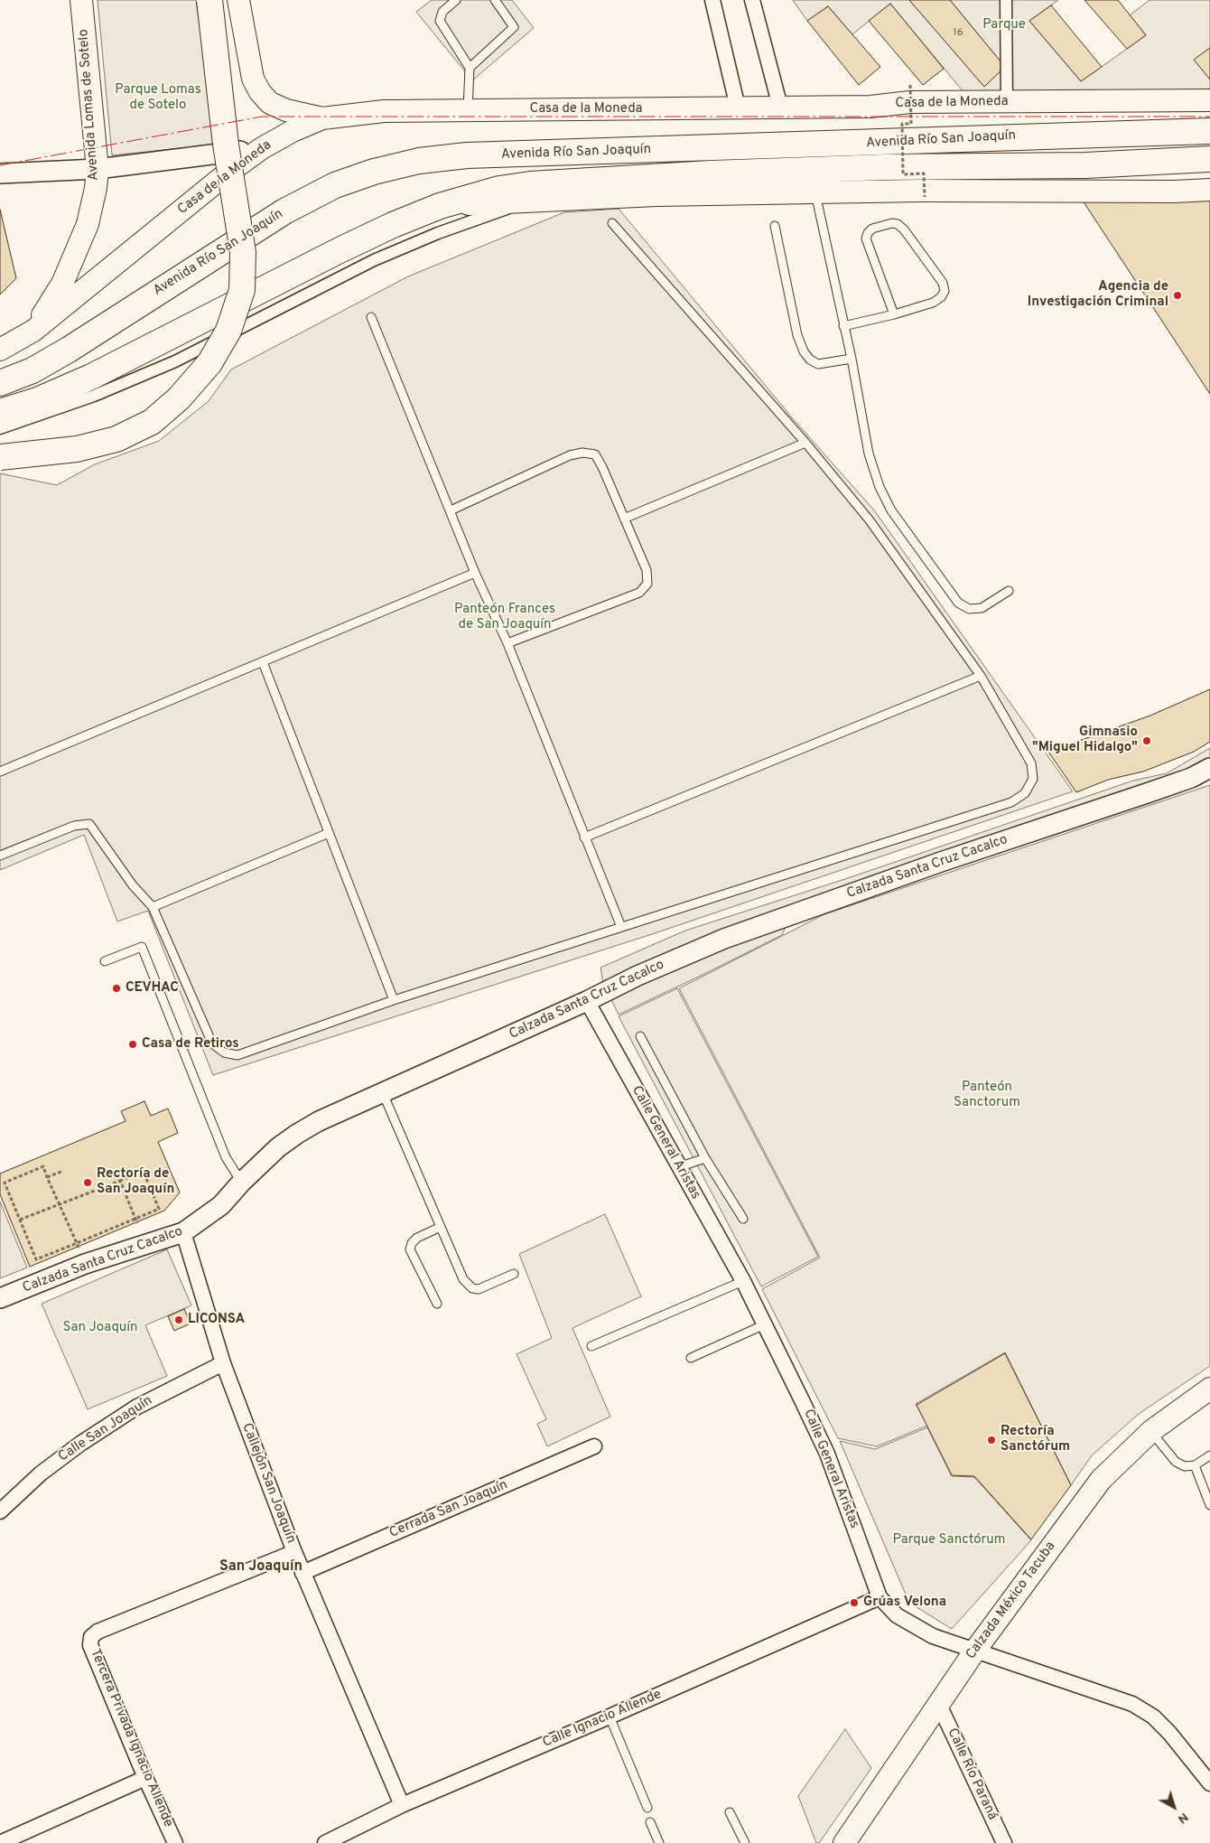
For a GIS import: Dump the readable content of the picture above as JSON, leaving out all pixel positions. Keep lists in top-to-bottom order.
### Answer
{
  "streets": {
    "highway": ["Avenida Río San Joaquín"],
    "main road": ["Casa de la Moneda", "Avenida Lomas de Sotelo", "Calzada México Tacuba"],
    "street": [
      "Calzada Santa Cruz Cacalco",
      "Calle General Aristas",
      "Calle San Joaquín",
      "Callejón San Joaquín",
      "Cerrada San Joaquín",
      "Calle Ignacio Allende",
      "Tercera Privada Ignacio Allende",
      "Calle Río Paraná"
    ]
  },
  "crossings": [
    ["Casa de la Moneda", "Avenida Lomas de Sotelo"],
    ["Calzada Santa Cruz Cacalco", "Calle General Aristas"],
    ["Calzada Santa Cruz Cacalco", "Callejón San Joaquín"],
    ["Calle General Aristas", "Calzada México Tacuba"],
    ["Calle General Aristas", "Calle Ignacio Allende"],
    ["Calle San Joaquín", "Callejón San Joaquín"],
    ["Callejón San Joaquín", "Cerrada San Joaquín"],
    ["Callejón San Joaquín", "Calle Ignacio Allende"],
    ["Callejón San Joaquín", "Tercera Privada Ignacio Allende"],
    ["Calzada México Tacuba", "Calle Río Paraná"]
  ],
  "districts": ["San Joaquín"],
  "parks": [
    "Parque",
    "Parque Lomas de Sotelo",
    "Panteón Frances de San Joaquín",
    "Panteón Sanctorum",
    "San Joaquín",
    "Parque Sanctórum"
  ],
  "places": [
    "Agencia de Investigación Criminal",
    "Gimnasio \"Miguel Hidalgo\"",
    "CEVHAC",
    "Casa de Retiros",
    "Rectoría de San Joaquín",
    "LICONSA",
    "Rectoría Sanctórum",
    "Grúas Velona"
  ],
  "house_numbers": ["16"],
  "north": "bottom right"
}
